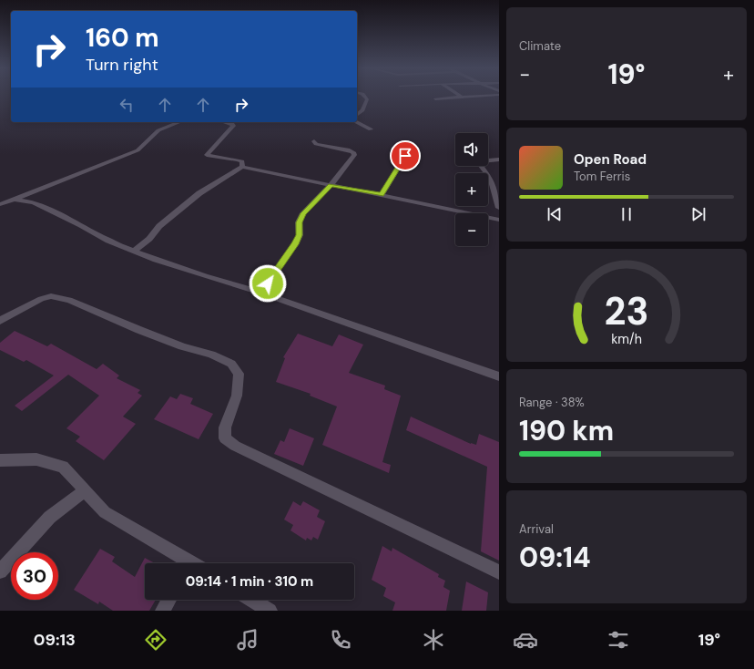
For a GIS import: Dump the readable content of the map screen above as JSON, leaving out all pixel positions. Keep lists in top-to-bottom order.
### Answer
{
  "page": {
    "tile": [
      "Climate",
      ["Range · 38%", "190 km"],
      ["Arrival", "09:14"]
    ],
    "turn": ["160 m", "Turn right"],
    "heat": ["−", "19°", "+"],
    "map_buttons": ["+", "−"],
    "song": ["Open Road", "Tom Ferris"],
    "limit": "30",
    "trip": "09:14 · 1 min · 310 m",
    "tabs": ["09:13", "19°"],
    "gauge": ["23", "km/h"]
  }
}
